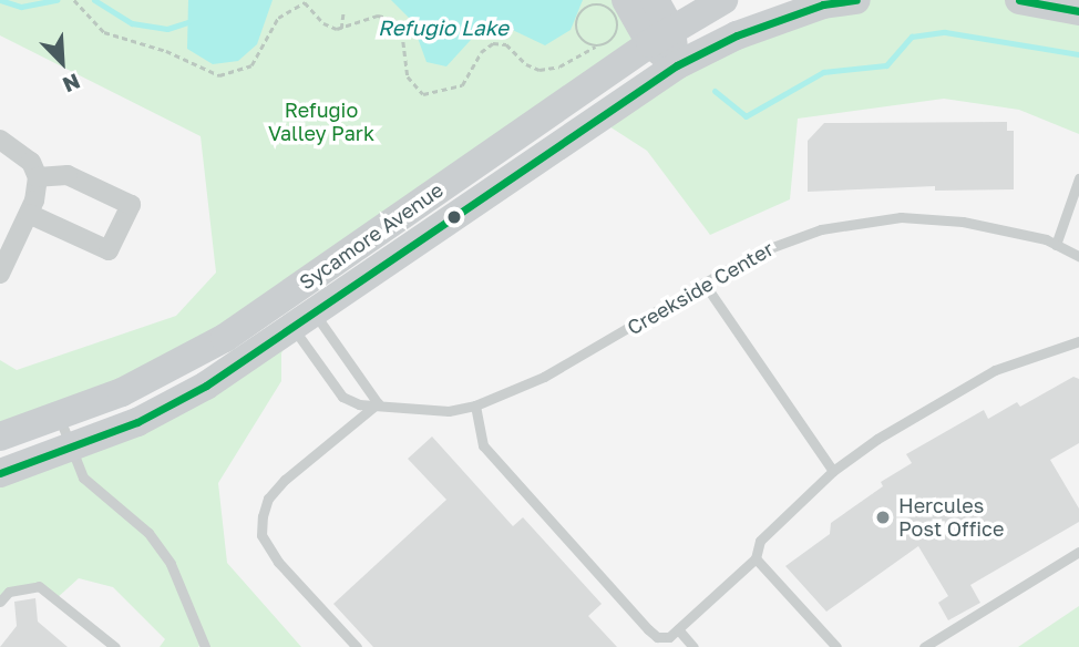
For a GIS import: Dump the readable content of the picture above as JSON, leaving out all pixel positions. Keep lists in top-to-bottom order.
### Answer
{
  "streets": {
    "main road": ["Sycamore Avenue"],
    "lane": ["Creekside Center"]
  },
  "crossings": [
    ["Sycamore Avenue", "Creekside Center"]
  ],
  "water": ["Refugio Lake"],
  "parks": ["Refugio Valley Park"],
  "places": ["Hercules Post Office"],
  "north": "bottom right"
}
